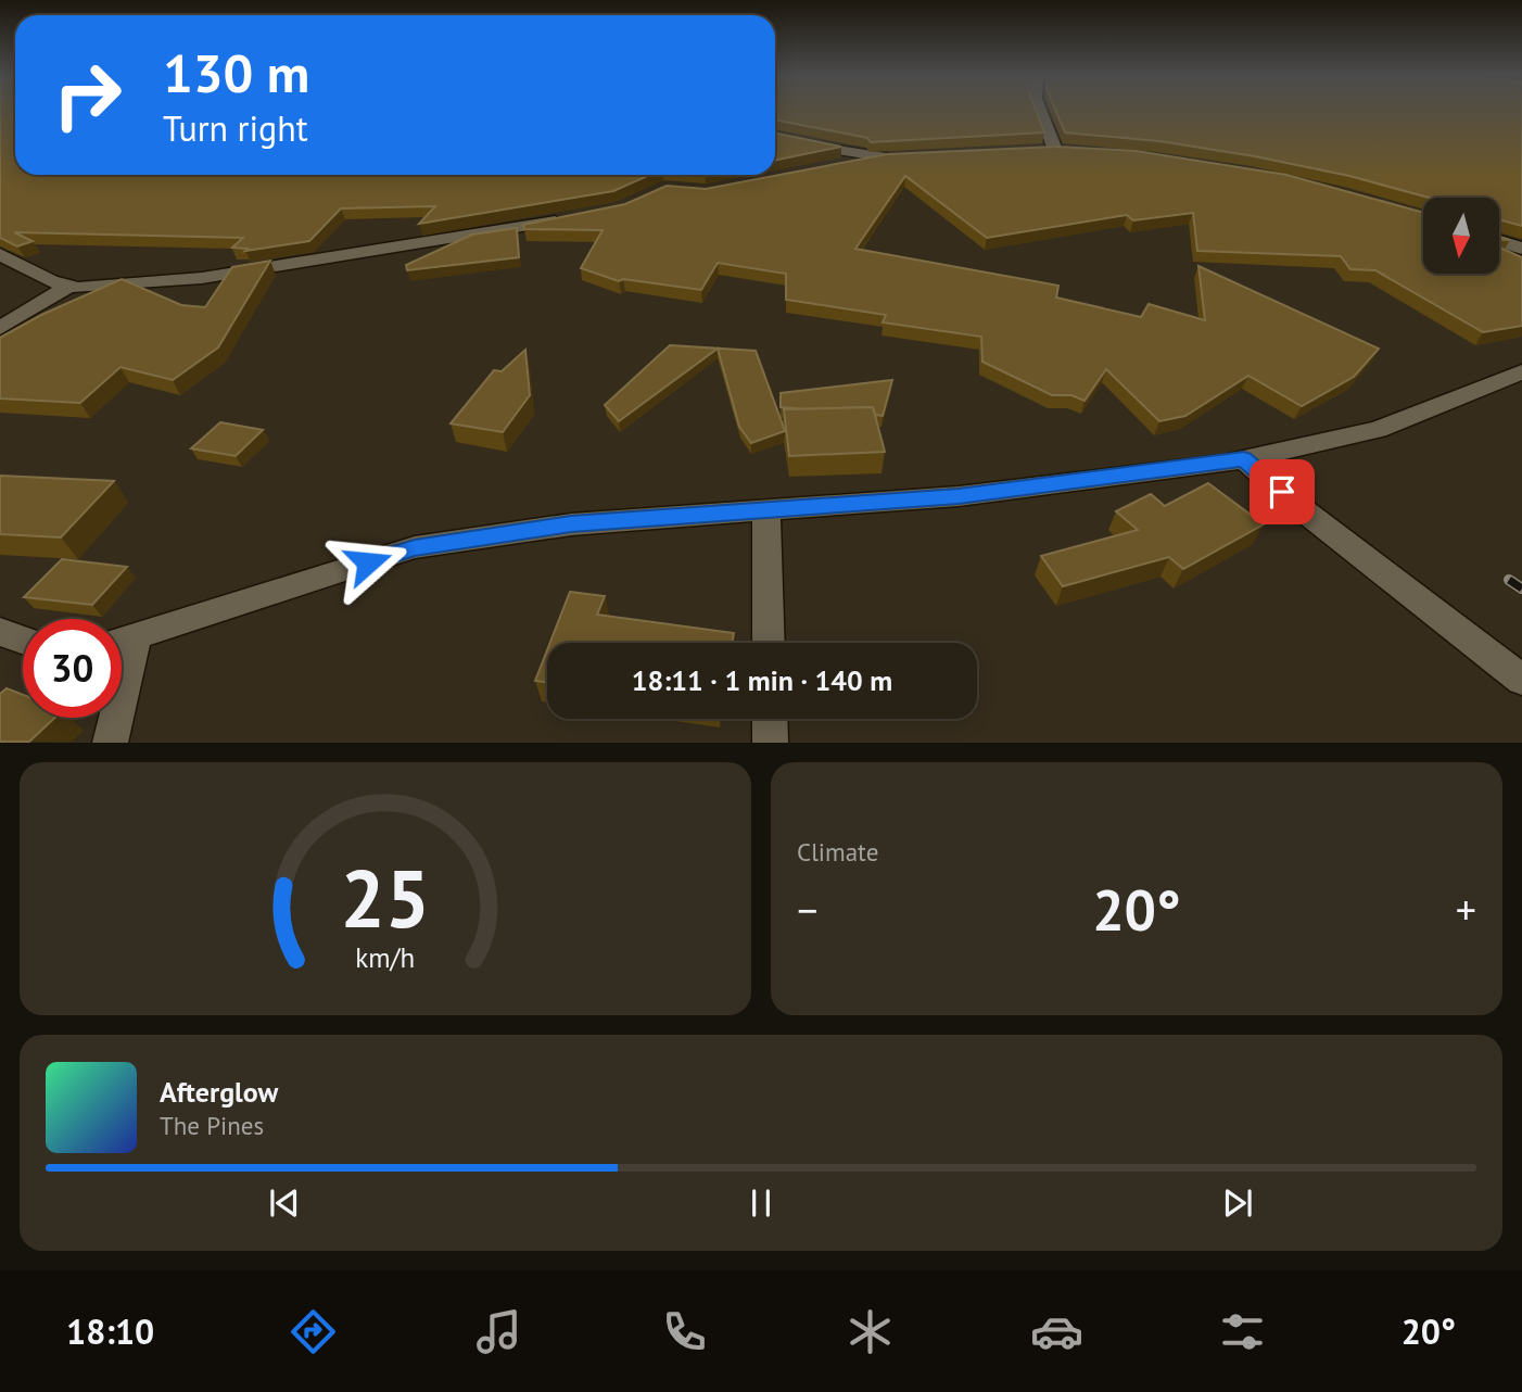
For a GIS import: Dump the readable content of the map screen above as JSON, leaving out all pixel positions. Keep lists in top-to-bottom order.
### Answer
{
  "north": "bottom",
  "page": {
    "turn": ["130 m", "Turn right"],
    "limit": "30",
    "trip": "18:11 · 1 min · 140 m",
    "tile": "Climate",
    "heat": ["−", "20°", "+"],
    "song": ["Afterglow", "The Pines"],
    "tabs": ["18:10", "20°"],
    "gauge": ["25", "km/h"]
  }
}
